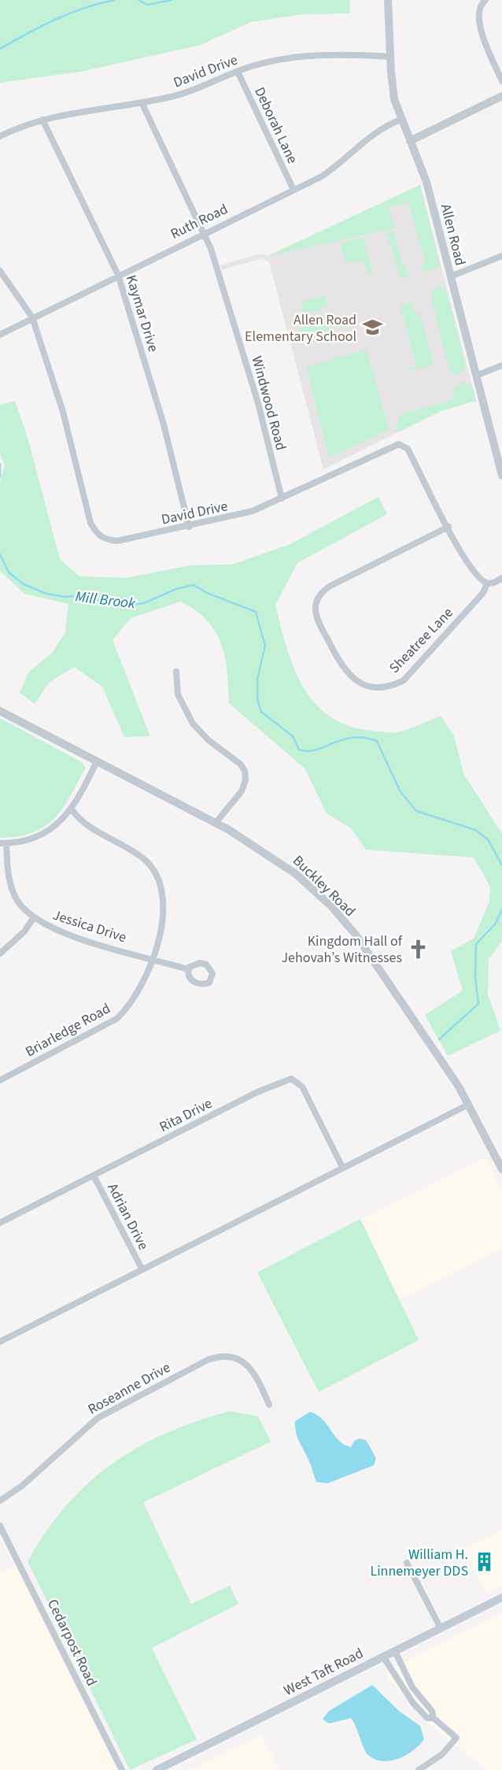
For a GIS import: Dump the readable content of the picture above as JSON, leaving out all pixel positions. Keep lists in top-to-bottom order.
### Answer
{
  "streets": {
    "main road": ["West Taft Road"],
    "street": [
      "David Drive",
      "Deborah Lane",
      "Ruth Road",
      "Allen Road",
      "Kaymar Drive",
      "Windwood Road",
      "Sheatree Lane",
      "Buckley Road",
      "Jessica Drive",
      "Briarledge Road",
      "Rita Drive",
      "Adrian Drive",
      "Roseanne Drive",
      "Cedarpost Road"
    ]
  },
  "crossings": [
    ["David Drive", "Deborah Lane"],
    ["David Drive", "Ruth Road"],
    ["David Drive", "Allen Road"],
    ["David Drive", "Kaymar Drive"],
    ["David Drive", "Windwood Road"],
    ["David Drive", "Sheatree Lane"],
    ["Deborah Lane", "Ruth Road"],
    ["Ruth Road", "Allen Road"],
    ["Ruth Road", "Kaymar Drive"],
    ["Ruth Road", "Windwood Road"],
    ["Jessica Drive", "Briarledge Road"],
    ["Rita Drive", "Adrian Drive"]
  ],
  "water": ["Mill Brook"],
  "places": {
    "school or university": ["Allen Road Elementary School"],
    "church": ["Kingdom Hall of Jehovah’s Witnesses"],
    "building": ["William H. Linnemeyer DDS"]
  }
}
